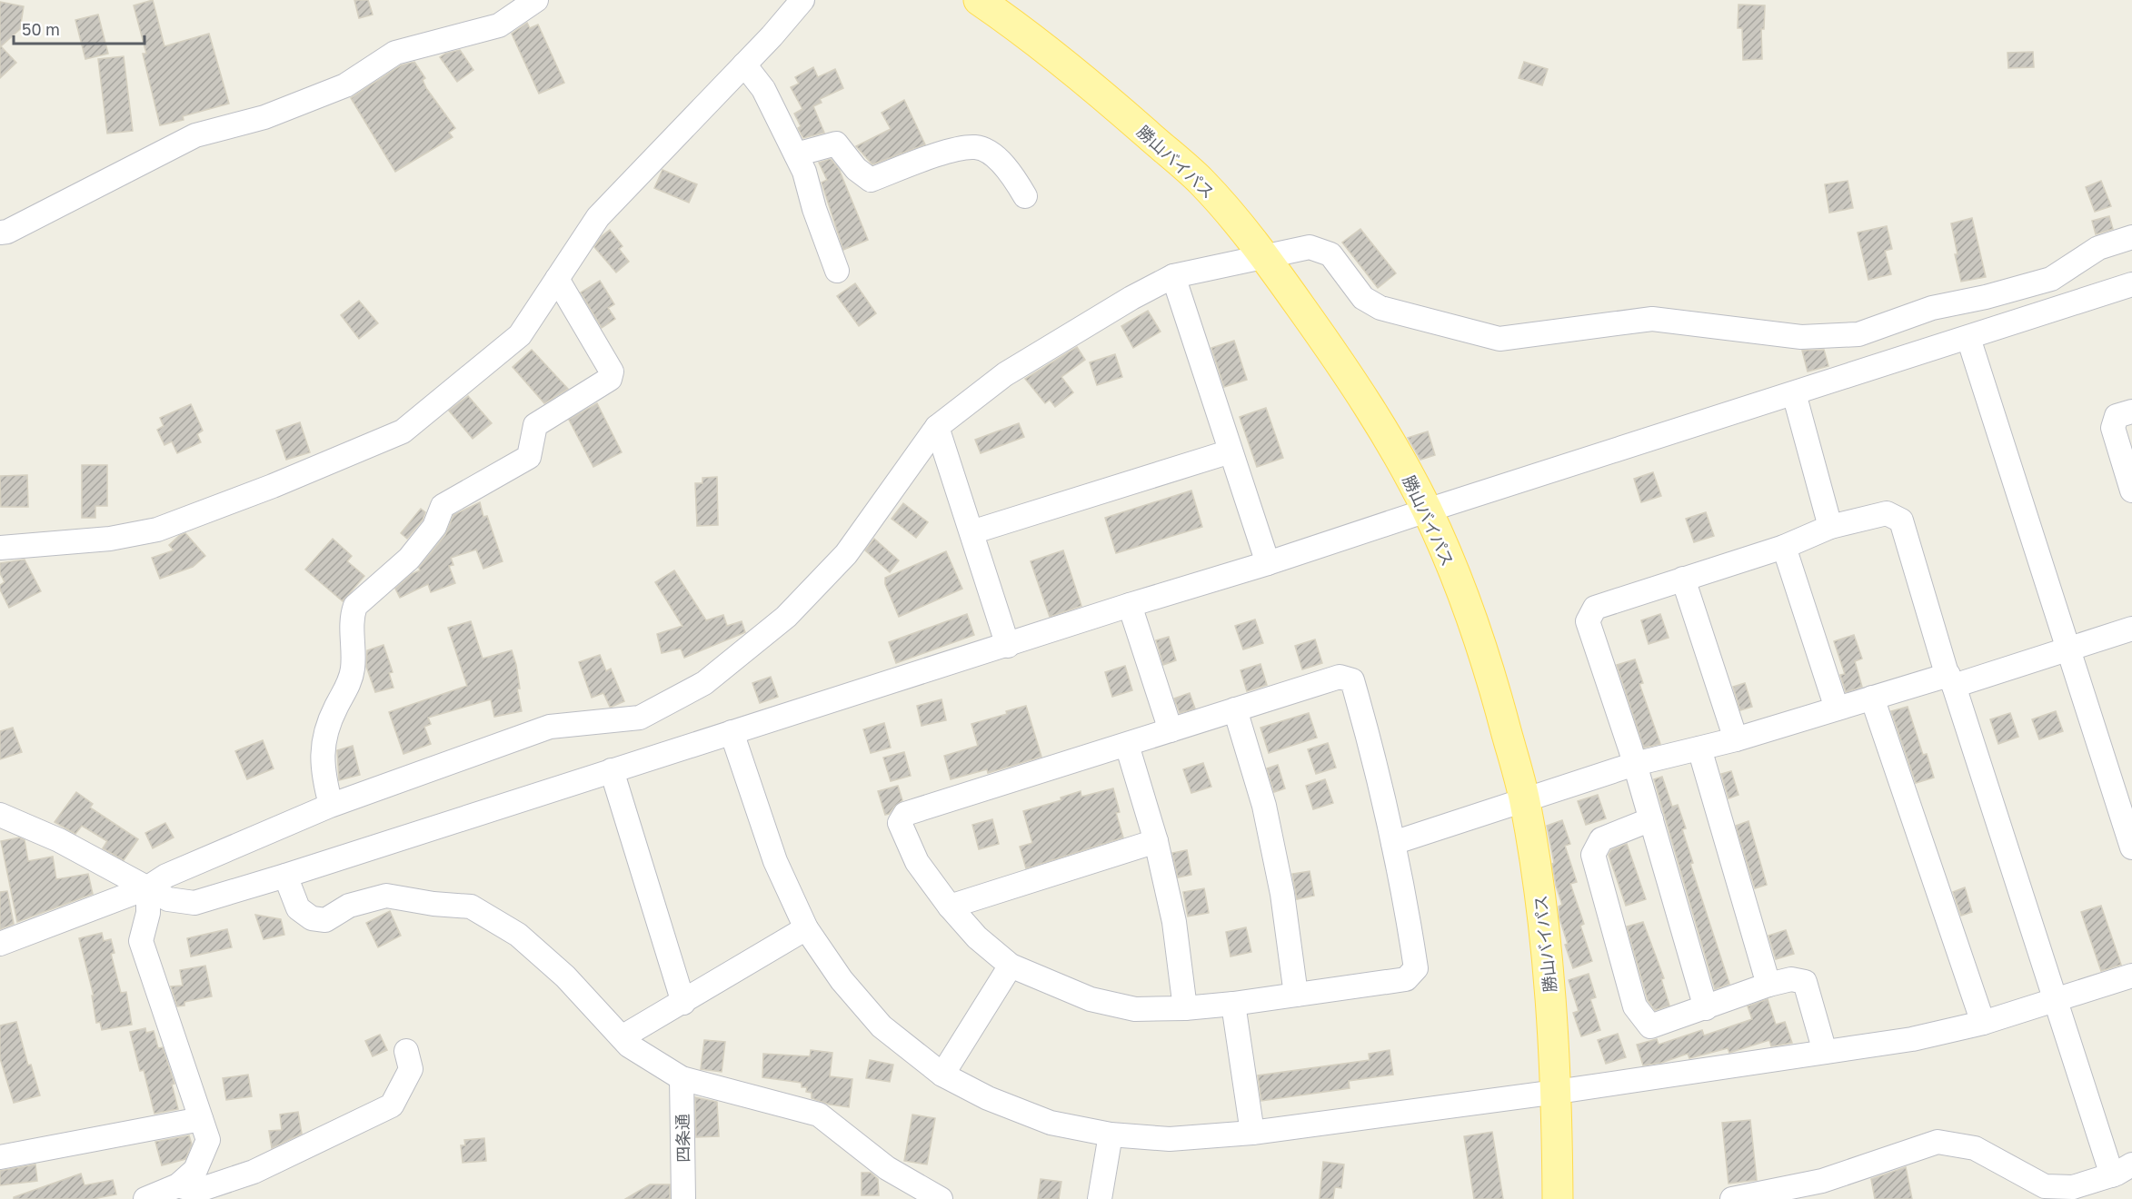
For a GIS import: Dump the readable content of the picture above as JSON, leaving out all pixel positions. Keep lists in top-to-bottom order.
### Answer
{
  "streets": {
    "main road": ["勝山バイパス"],
    "street": ["四条通"]
  },
  "scale_bar": "50 m"
}
